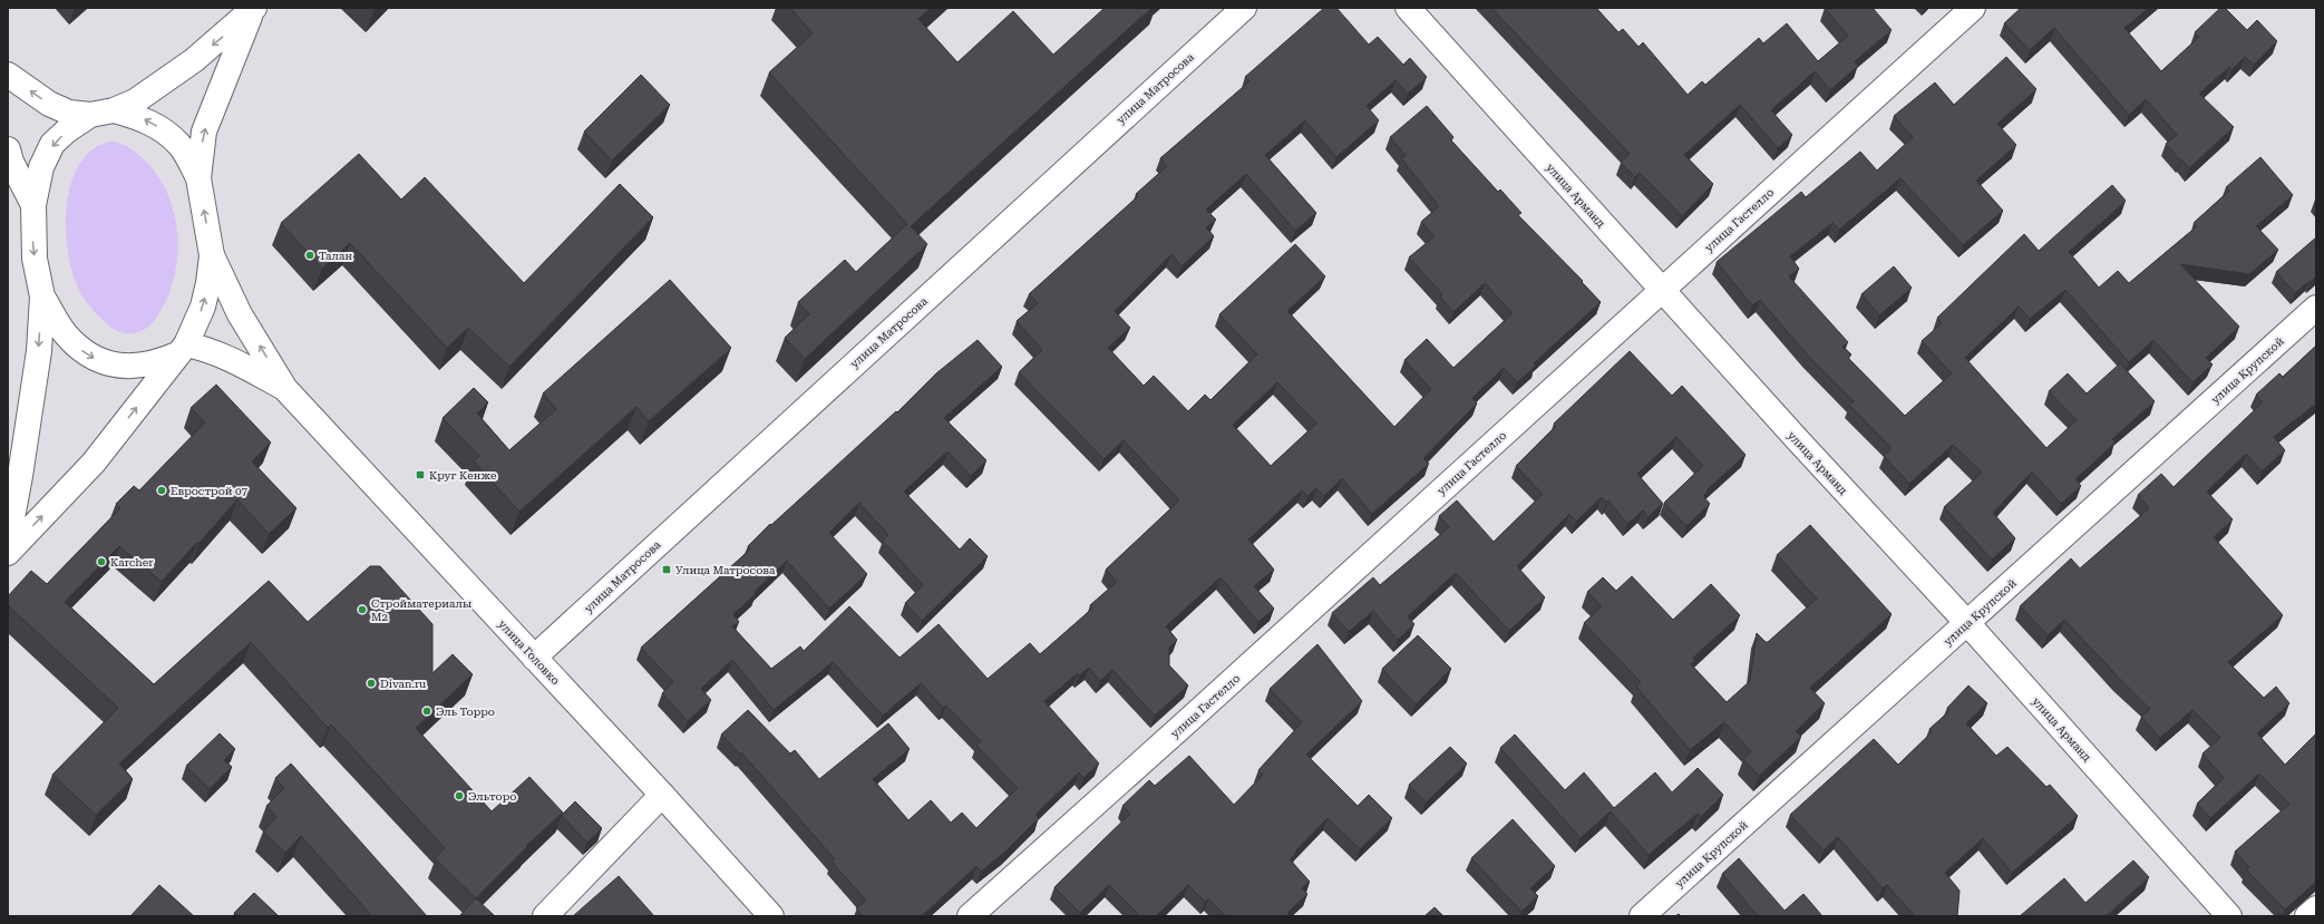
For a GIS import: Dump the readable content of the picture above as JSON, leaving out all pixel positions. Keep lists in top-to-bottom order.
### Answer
{
  "streets": {
    "street": [
      "улица Матросова",
      "улица Арманд",
      "улица Гастелло",
      "улица Крупской",
      "улица Головко"
    ]
  },
  "crossings": [
    ["улица Матросова", "улица Головко"],
    ["улица Арманд", "улица Гастелло"],
    ["улица Арманд", "улица Крупской"]
  ],
  "places": {
    "other": [
      "Талан",
      "Еврострой 07",
      "Kаrcher",
      "Стройматериалы М2",
      "Divan.ru",
      "Эль Торро",
      "Эльторо"
    ],
    "transit": ["Круг Кенже", "Улица Матросова"]
  }
}
